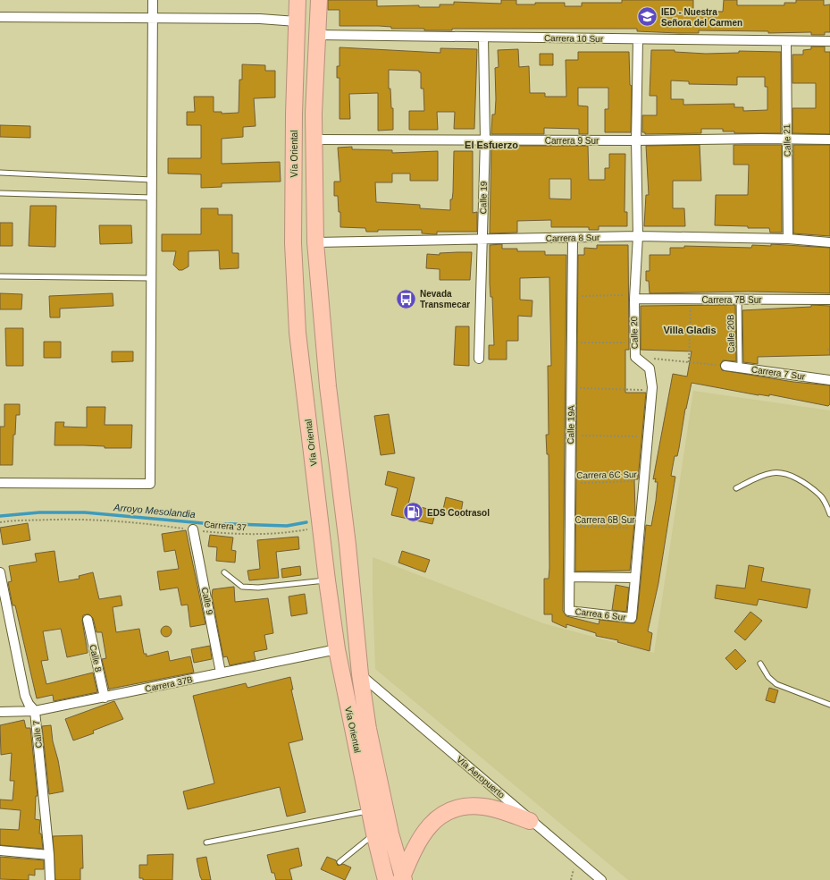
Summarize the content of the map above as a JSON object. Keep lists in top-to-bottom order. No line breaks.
{"streets":{"highway":["Vía Oriental"],"street":["Carrera 10 Sur","Carrera 9 Sur","Calle 21","Calle 19","Carrera 8 Sur","Carrera 7B Sur","Calle 20","Carrera 7 Sur","Calle 19A","Calle 9","Carrea 6 Sur","Calle 8","Carrera 37B","Calle 7","Vía Aeropuerto"],"lane":["Calle 20B"],"path":["Carrera 6C Sur","Carrera 6B Sur","Carrera 37"]},"crossings":[["Carrera 10 Sur","Calle 21"],["Carrera 10 Sur","Vía Oriental"],["Carrera 10 Sur","Calle 19"],["Carrera 10 Sur","Calle 20"],["Carrera 9 Sur","Calle 21"],["Carrera 9 Sur","Vía Oriental"],["Carrera 9 Sur","Calle 19"],["Carrera 9 Sur","Calle 20"],["Calle 21","Carrera 8 Sur"],["Vía Oriental","Carrera 8 Sur"],["Vía Oriental","Carrera 37"],["Vía Oriental","Carrera 37B"],["Vía Oriental","Vía Aeropuerto"],["Calle 19","Carrera 8 Sur"],["Carrera 8 Sur","Calle 20"],["Carrera 8 Sur","Calle 19A"],["Carrera 7B Sur","Calle 20"],["Carrera 7B Sur","Calle 20B"],["Calle 20","Carrera 6C Sur"],["Calle 20","Carrera 6B Sur"],["Calle 20","Carrea 6 Sur"],["Calle 20B","Carrera 7 Sur"],["Calle 19A","Carrera 6C Sur"],["Calle 19A","Carrera 6B Sur"],["Calle 19A","Carrea 6 Sur"],["Carrera 37","Calle 9"],["Calle 9","Carrera 37B"],["Calle 8","Carrera 37B"],["Carrera 37B","Calle 7"]],"districts":["El Esfuerzo","Villa Gladis"],"water":["Arroyo Mesolandia"],"places":{"school or university":["IED - Nuestra Señora del Carmen"],"bus stop":["Nevada Transmecar"],"fuel station":["EDS Cootrasol"]}}
